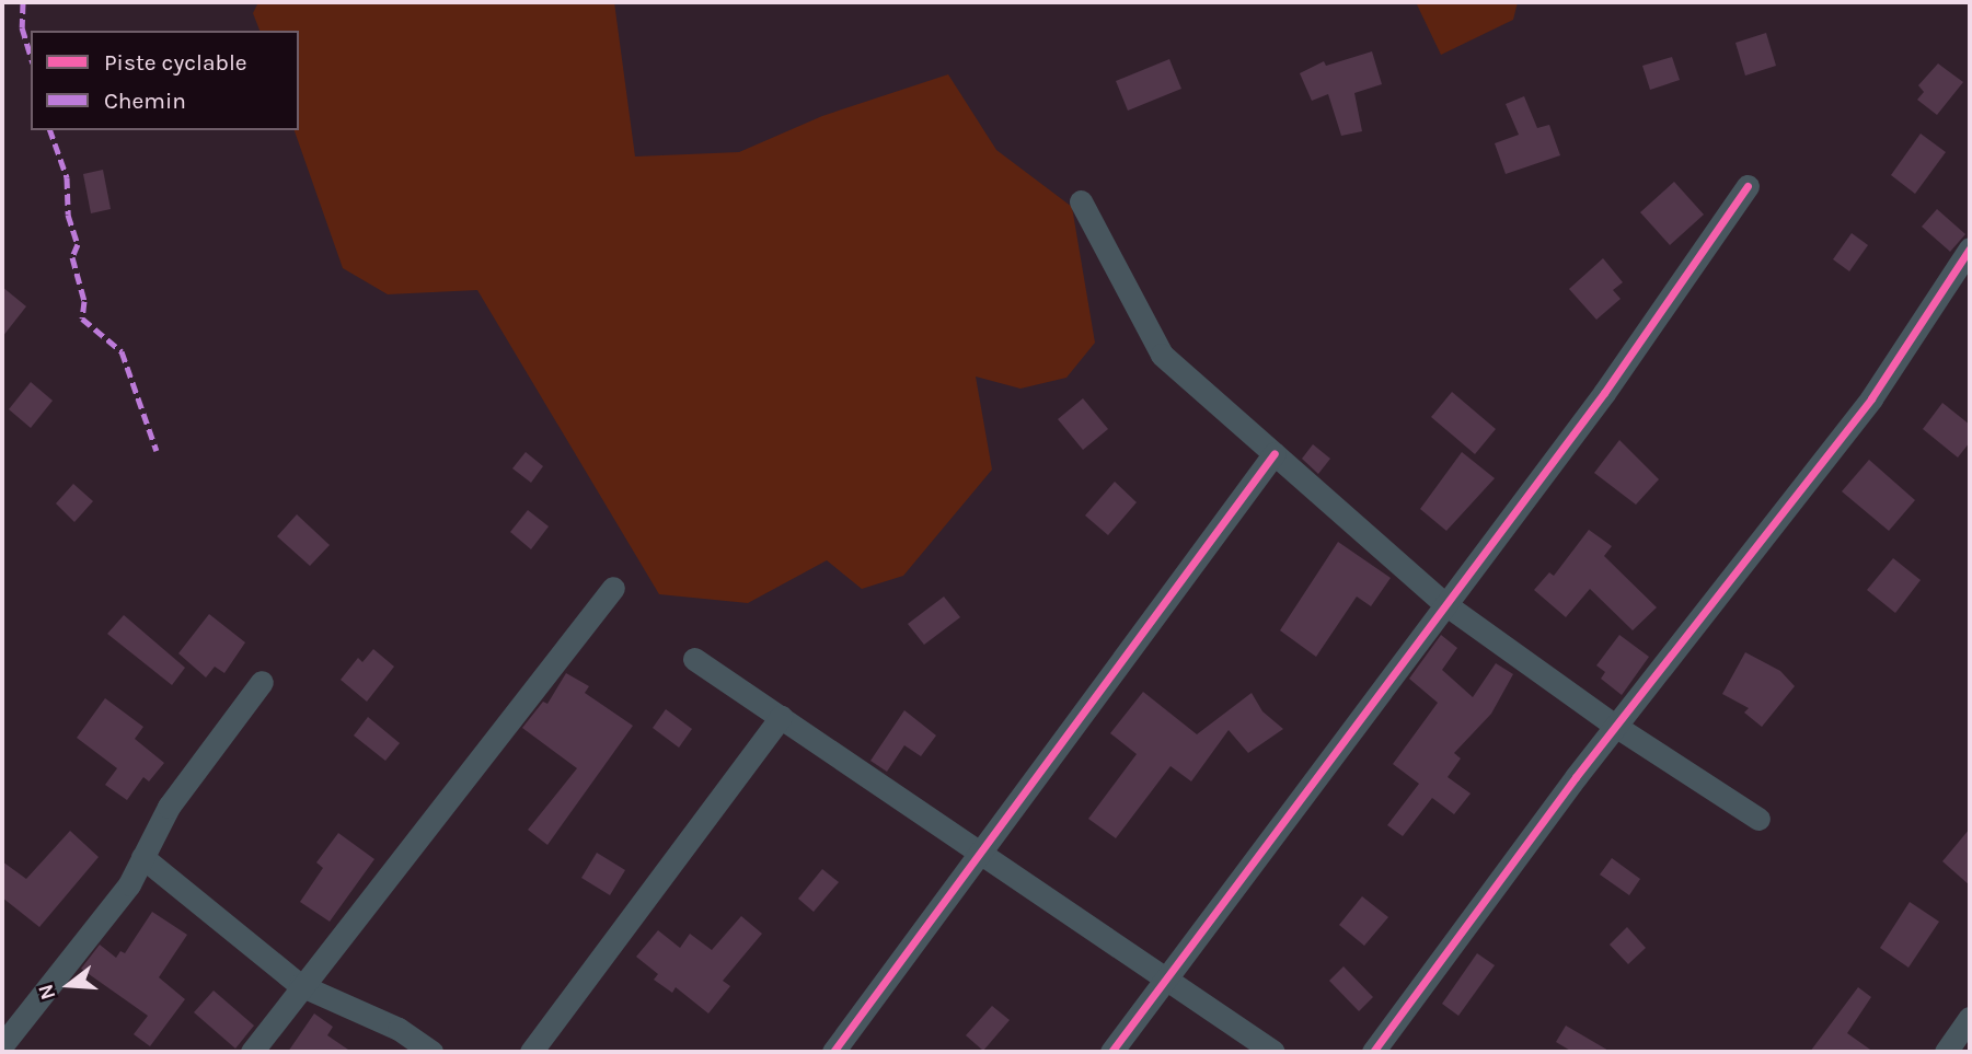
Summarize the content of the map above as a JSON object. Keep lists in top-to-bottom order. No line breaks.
{"legend":["Piste cyclable","Chemin"],"north":"left"}
